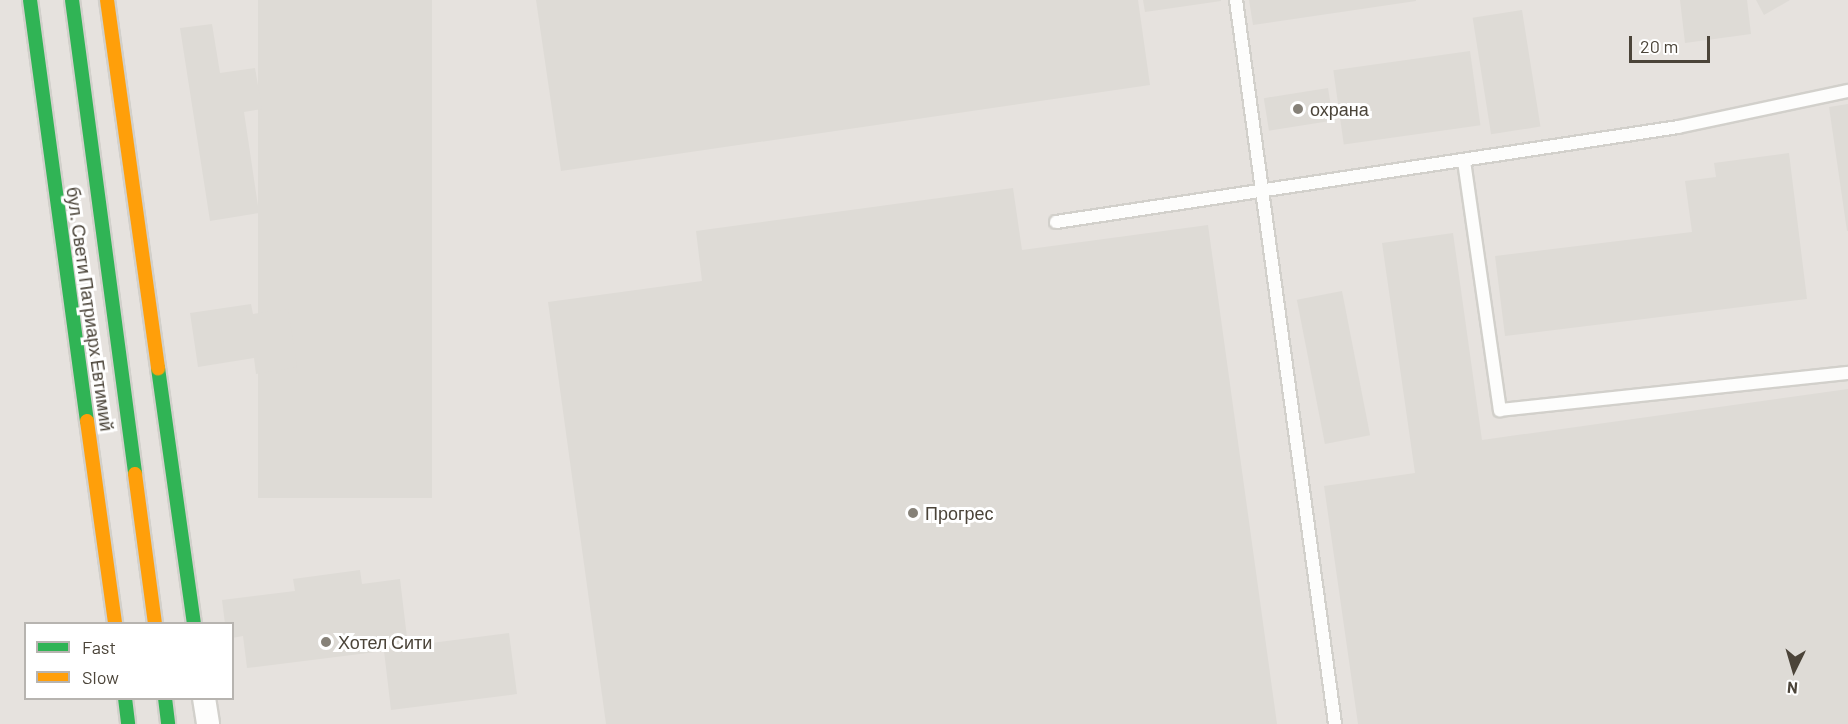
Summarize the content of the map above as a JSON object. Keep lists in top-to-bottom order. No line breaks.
{"streets":{"main road":["бул. Свети Патриарх Евтимий"]},"places":["охрана","Прогрес","Хотел Сити"],"legend":["Fast","Slow"],"scale_bar":"20 m","north":"bottom"}
